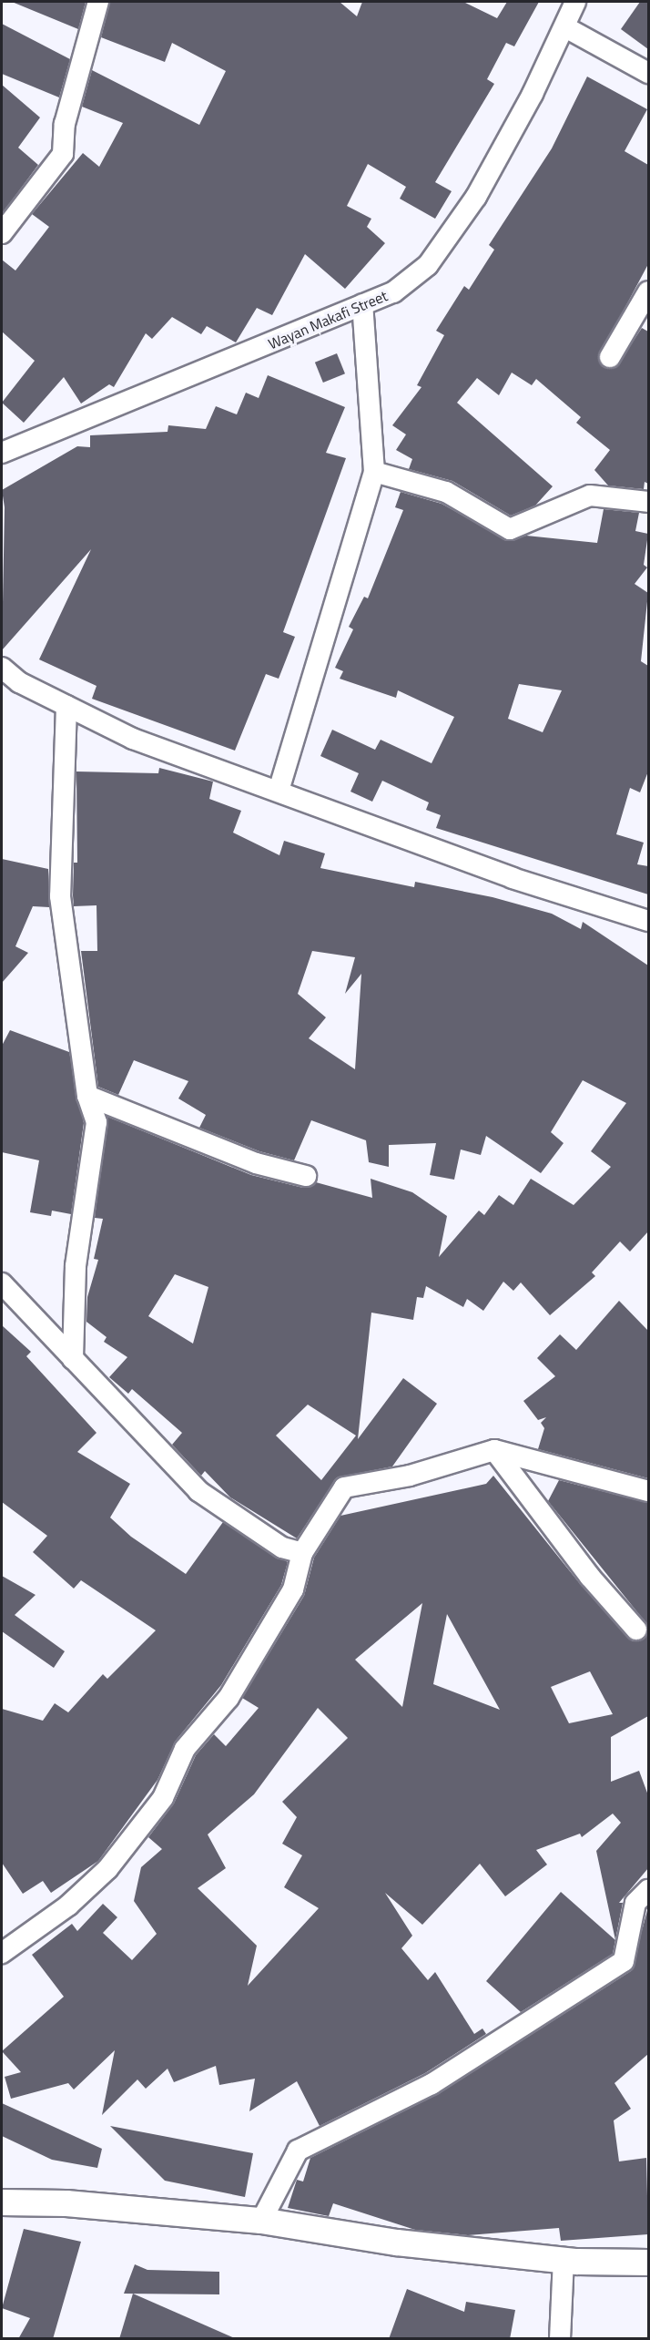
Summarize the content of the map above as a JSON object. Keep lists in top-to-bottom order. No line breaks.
{"streets":{"street":["Wayan Makafi Street"]}}
